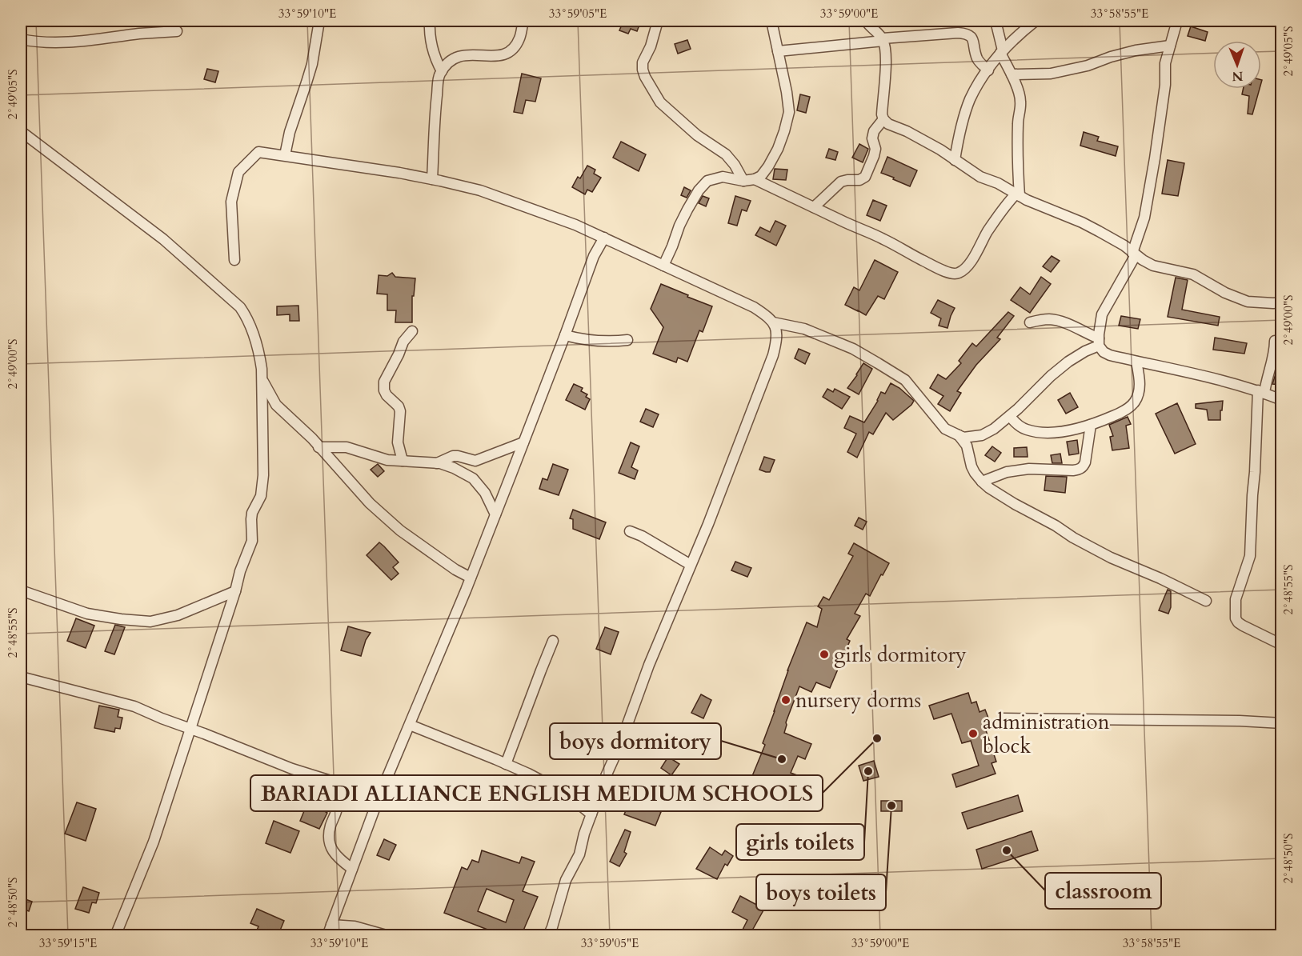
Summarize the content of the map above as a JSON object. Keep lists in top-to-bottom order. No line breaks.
{"places":["girls dormitory","nursery dorms","administration block","BARIADI ALLIANCE ENGLISH MEDIUM SCHOOLS","boys dormitory","girls toilets","boys toilets","classroom"],"north":"bottom","coordinates":["33°59'10\"E","33°59'05\"E","33°59'00\"E","33°58'55\"E","2°49'05\"S","2°49'00\"S","2°48'55\"S","2°48'50\"S","33°59'15\"E"]}
